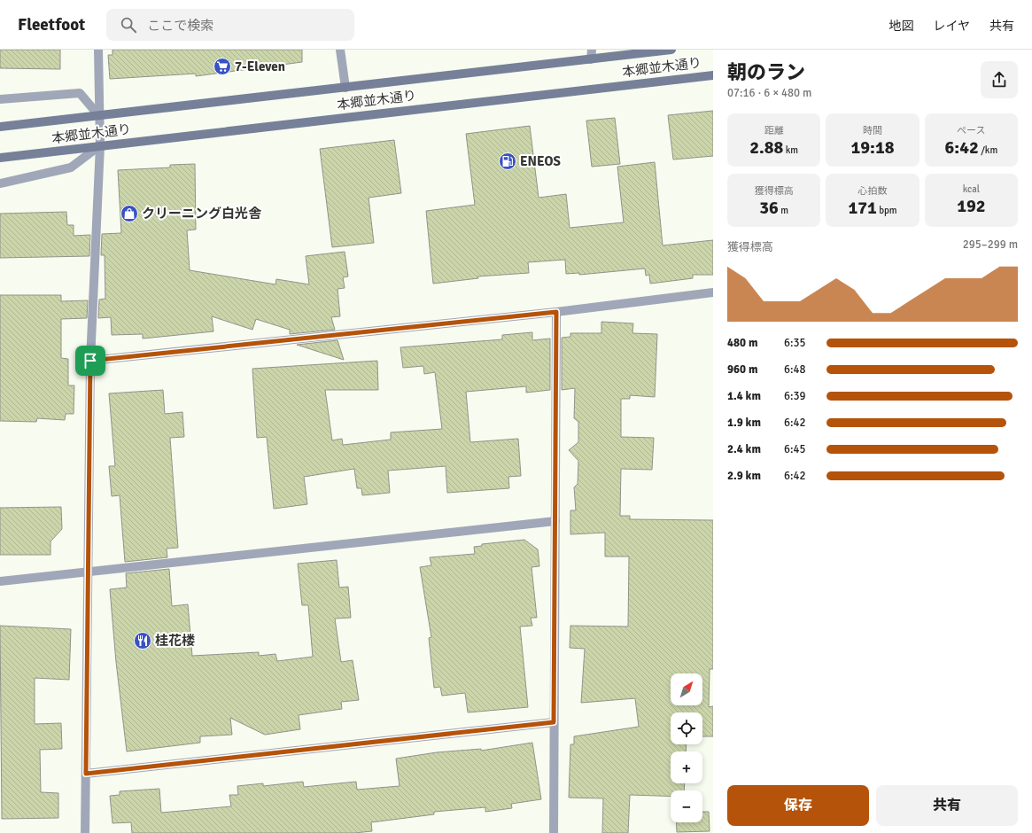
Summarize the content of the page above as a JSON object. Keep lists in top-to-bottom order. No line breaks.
{"streets":{"street":["本郷並木通り"]},"places":{"supermarket":["7-Eleven"],"fuel station":["ENEOS"],"shop":["クリーニング白光舎"],"restaurant":["桂花楼"]},"north":"top right","page":{"header":"Fleetfoot","search":"ここで検索","nav":["地図","レイヤ","共有"],"heading":["朝のラン","07:16 · 6 × 480 m"],"stats":[["距離","2.88 km"],["時間","19:18"],["ペース","6:42 /km"],["獲得標高","36 m"],["心拍数","171 bpm"],["kcal","192"]],"chart":["獲得標高","295–299 m"],"list":[{"name":"480 m","note":"6:35"},{"name":"960 m","note":"6:48"},{"name":"1.4 km","note":"6:39"},{"name":"1.9 km","note":"6:42"},{"name":"2.4 km","note":"6:45"},{"name":"2.9 km","note":"6:42"}],"map_buttons":["+","−"],"buttons":["保存","共有"]}}
